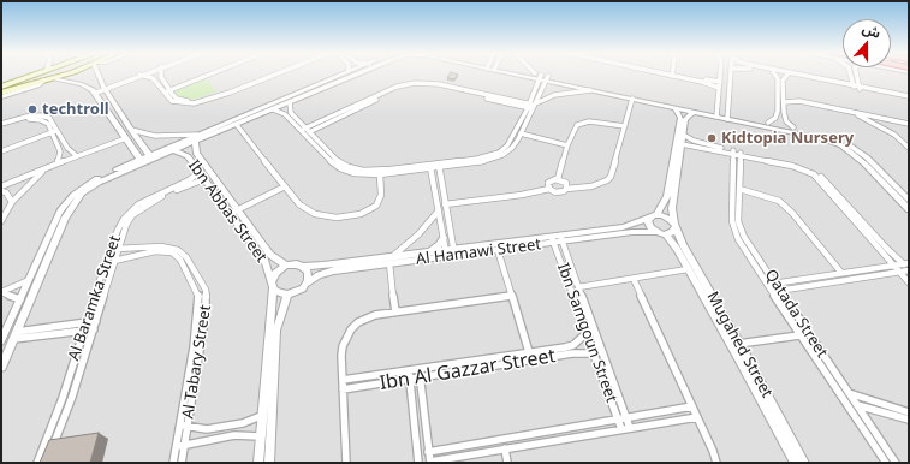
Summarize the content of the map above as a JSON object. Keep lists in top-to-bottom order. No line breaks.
{"streets":{"street":["Ibn Abbas Street","Al Hamawi Street","Al Baramka Street","Qatada Street","Ibn Samgoun Street","Mugahed Street","Al Tabary Street","Ibn Al Gazzar Street"]},"crossings":[["Ibn Abbas Street","Al Hamawi Street"],["Ibn Abbas Street","Al Baramka Street"],["Al Hamawi Street","Ibn Samgoun Street"],["Al Hamawi Street","Mugahed Street"],["Al Baramka Street","Al Tabary Street"],["Ibn Samgoun Street","Ibn Al Gazzar Street"]],"places":["techtroll","Kidtopia Nursery"],"north":"top"}
